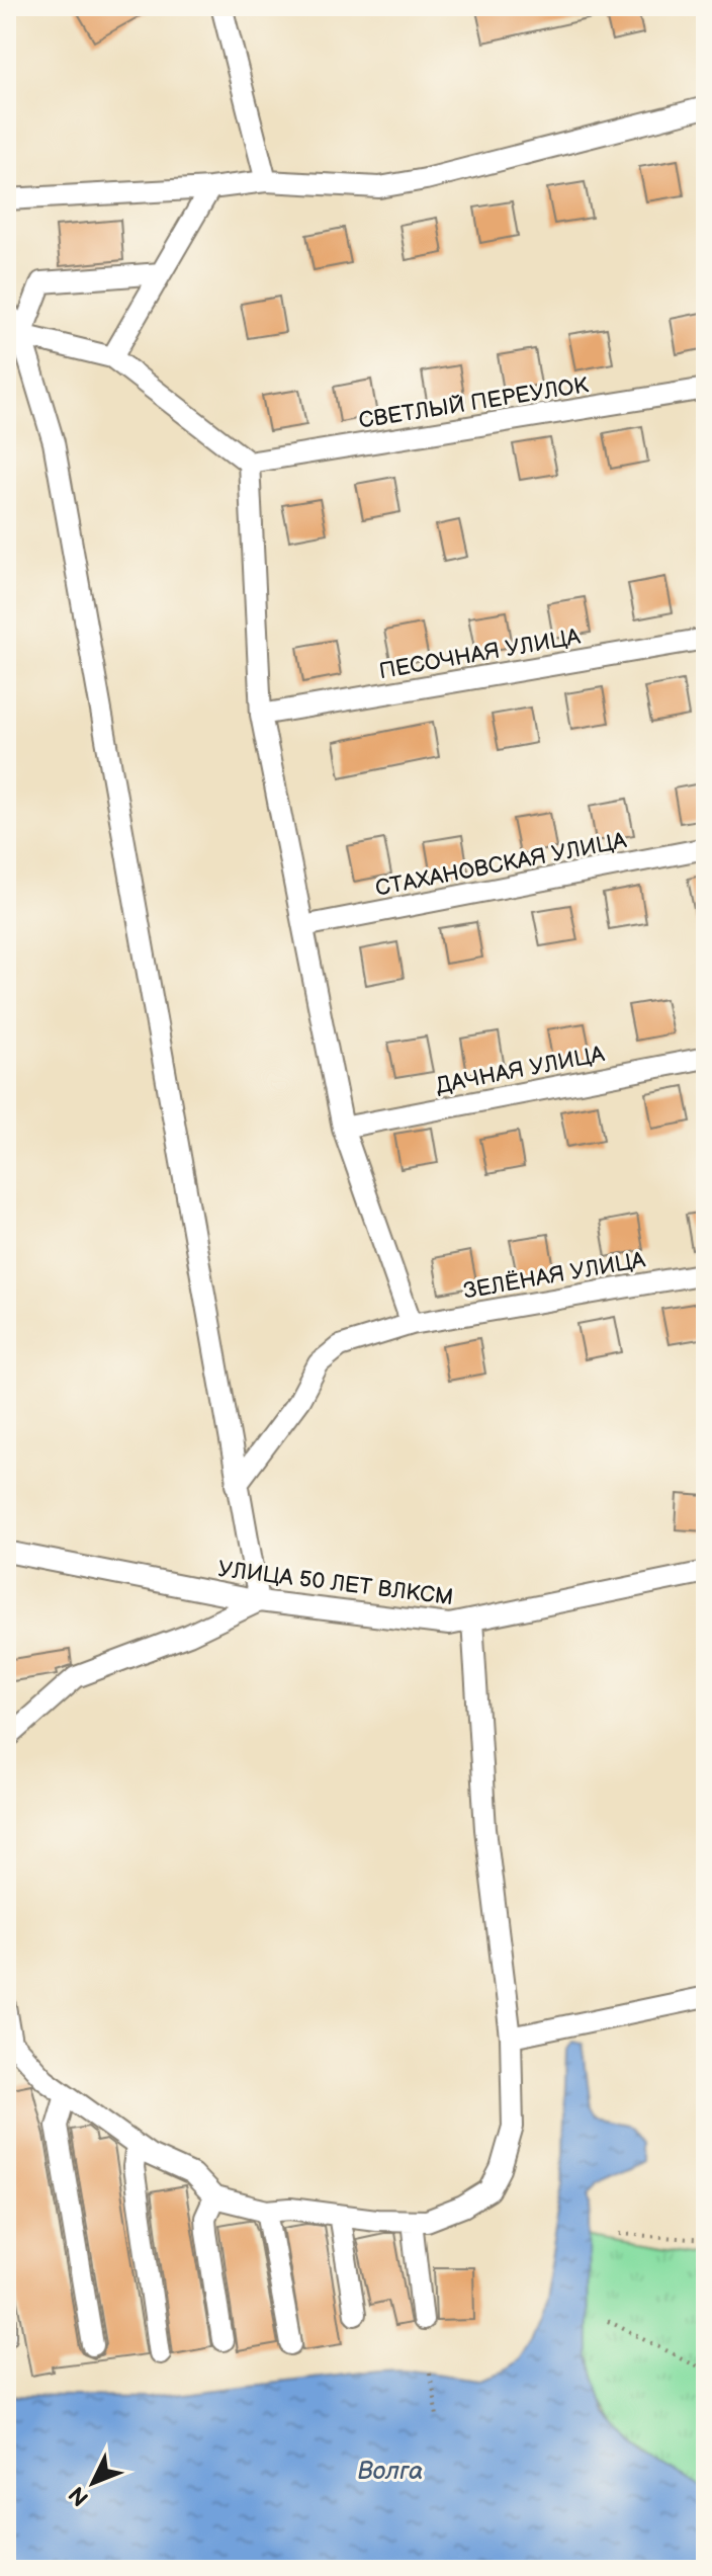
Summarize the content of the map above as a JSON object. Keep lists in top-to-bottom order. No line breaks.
{"streets":{"street":["СВЕТЛЫЙ ПЕРЕУЛОК","ПЕСОЧНАЯ УЛИЦА","СТАХАНОВСКАЯ УЛИЦА","ДАЧНАЯ УЛИЦА","ЗЕЛЁНАЯ УЛИЦА","УЛИЦА 50 ЛЕТ ВЛКСМ"]},"water":["Волга"],"north":"bottom left"}
